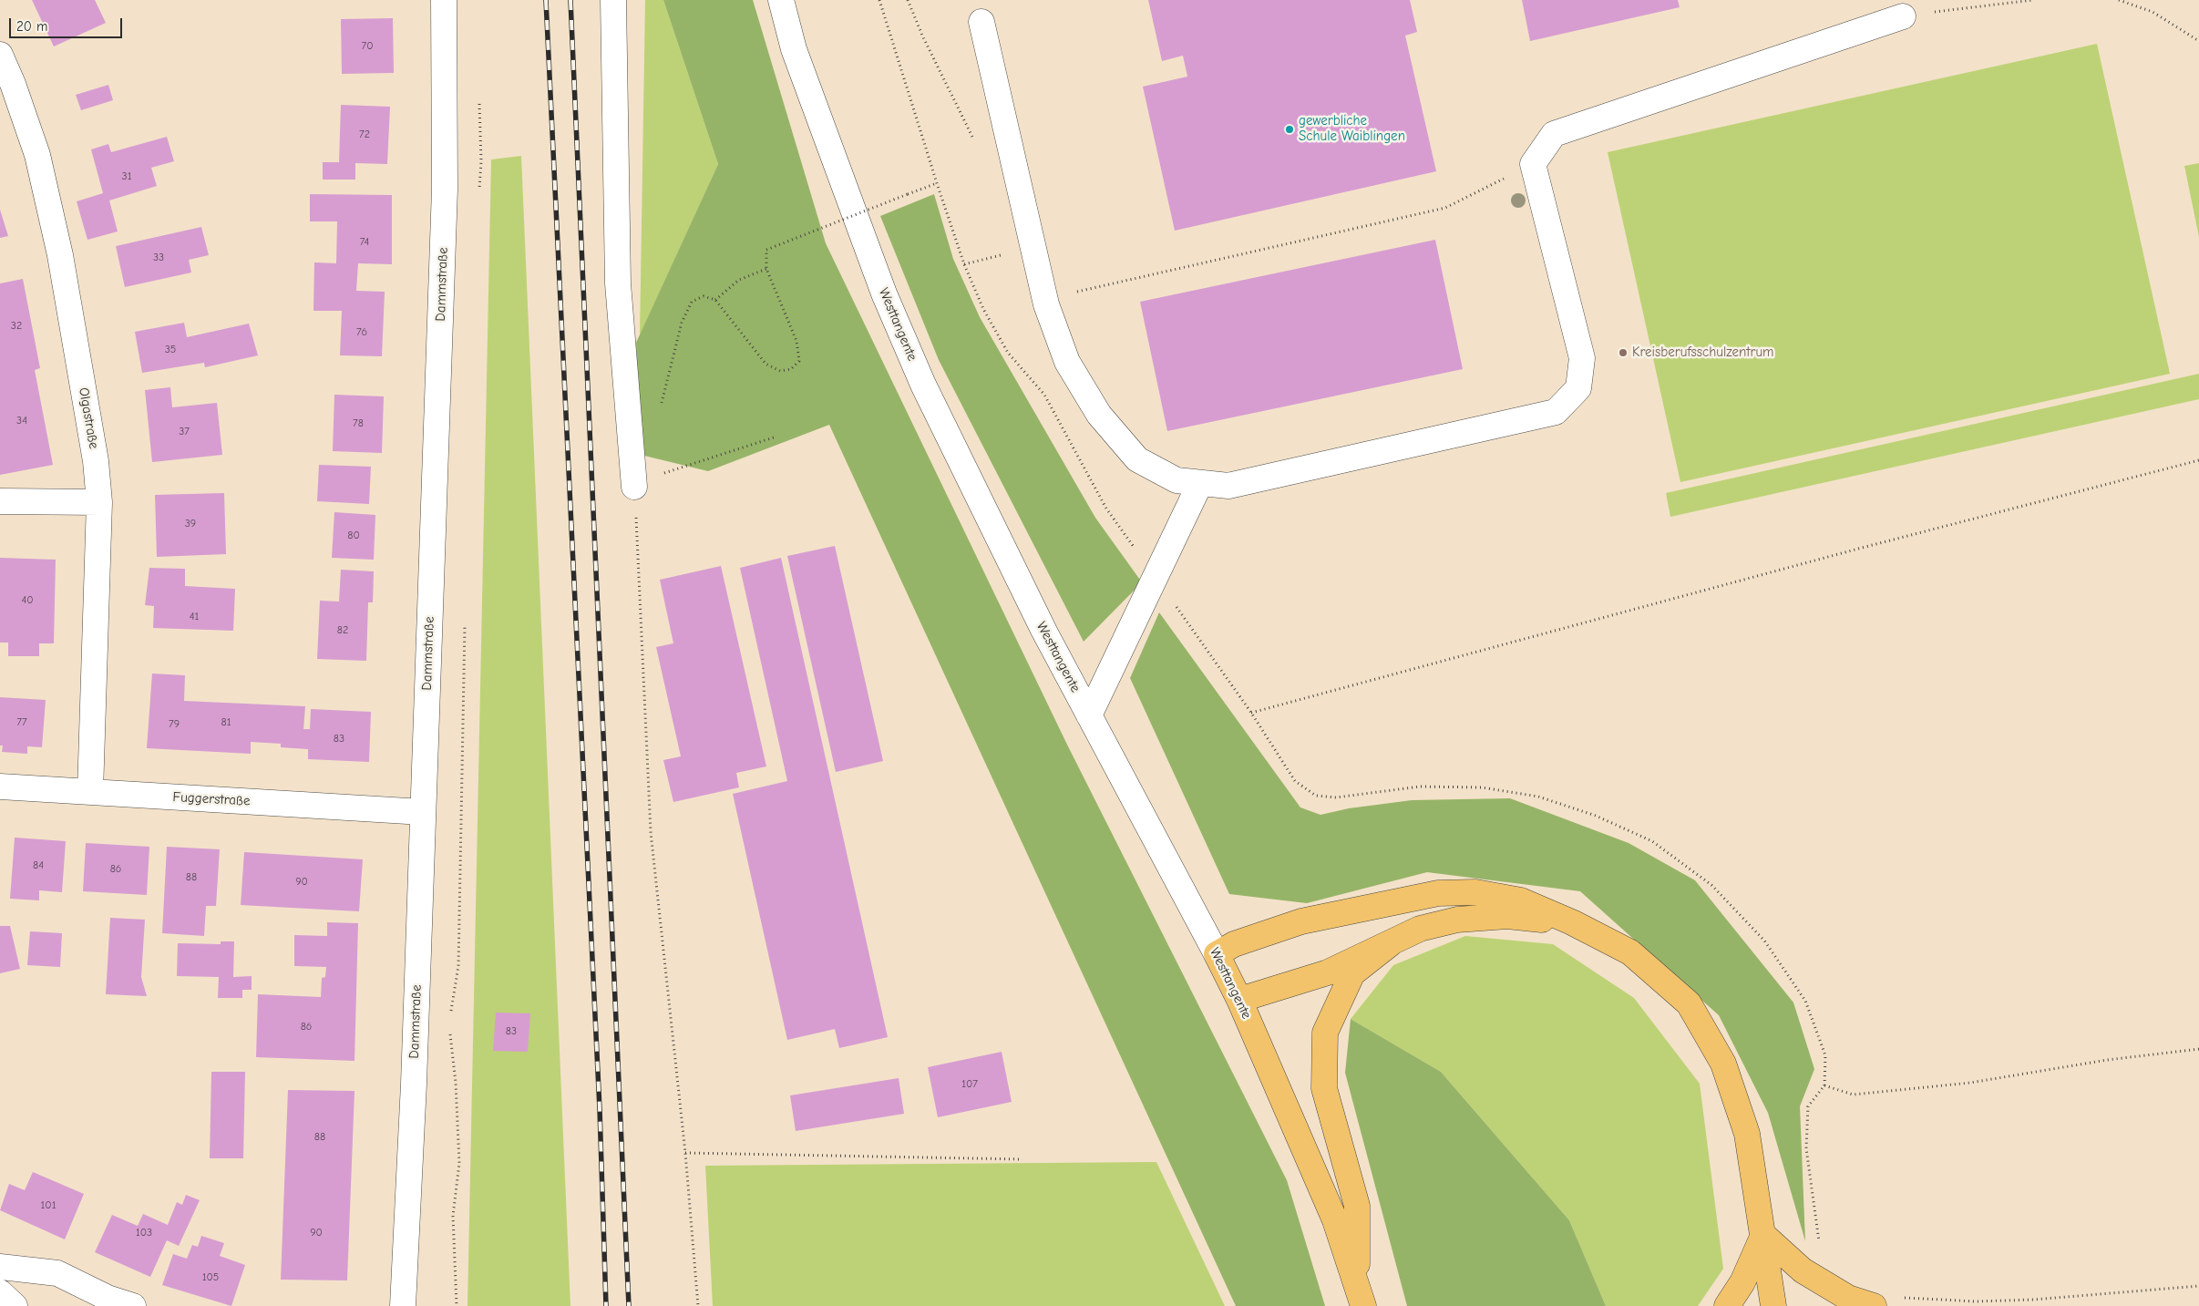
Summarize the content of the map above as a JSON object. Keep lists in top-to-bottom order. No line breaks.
{"streets":{"main road":["Westtangente"],"street":["Dammstraße","Olgastraße","Fuggerstraße"]},"crossings":[["Dammstraße","Fuggerstraße"],["Olgastraße","Fuggerstraße"]],"places":["gewerbliche Schule Waiblingen","Kreisberufsschulzentrum"],"house_numbers":["70","72","31","74","33","32","76","35","34","78","37","39","80","40","41","82","77","81","79","83","84","86","88","90","86","83","107","88","101","103","90","105"],"scale_bar":"20 m"}
